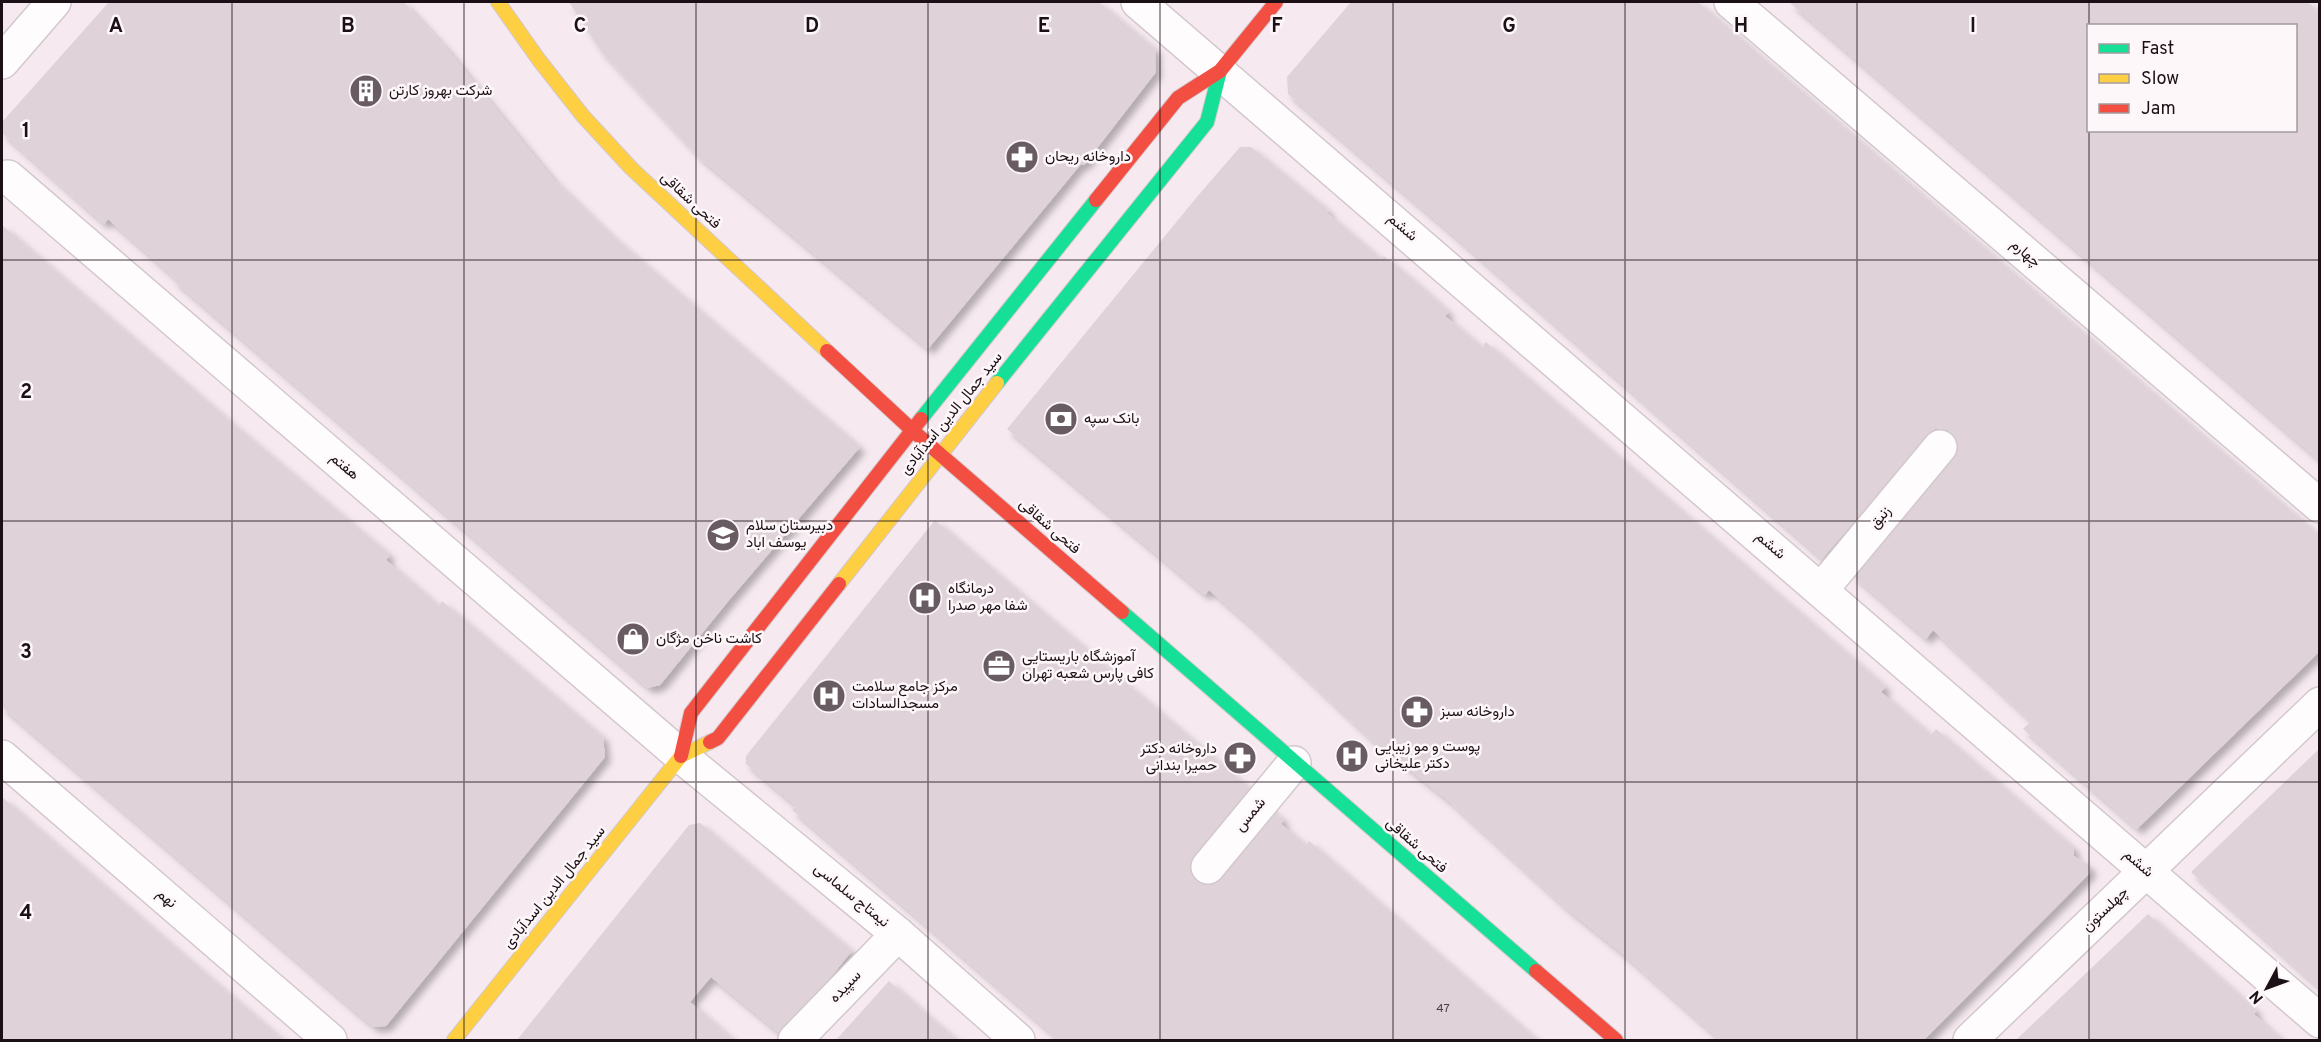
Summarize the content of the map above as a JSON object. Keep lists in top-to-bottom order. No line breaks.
{"streets":{"main road":["فتحی شقاقی","سید جمال الدین اسدآبادی"],"street":["ششم","چهارم","هفتم","زنبق","شمس","نیمتاج سلماسی","نهم","چهلستون","سپیده"]},"crossings":[["فتحی شقاقی","سید جمال الدین اسدآبادی"],["فتحی شقاقی","شمس"],["ششم","سید جمال الدین اسدآبادی"],["ششم","زنبق"],["ششم","چهلستون"],["سید جمال الدین اسدآبادی","هفتم"],["سید جمال الدین اسدآبادی","نیمتاج سلماسی"],["هفتم","نیمتاج سلماسی"],["نیمتاج سلماسی","سپیده"]],"places":{"building":["شرکت بهروز کارتن"],"pharmacy":["داروخانه ریحان","داروخانه سبز","داروخانه دکتر حمیرا بندانی"],"bank":["بانک سپه"],"school or university":["دبیرستان سلام یوسف اباد"],"hospital":["درمانگاه شفا مهر صدرا","مرکز جامع سلامت مسجدالسادات","پوست و مو زیبایی دکتر علیخانی"],"shop":["کاشت ناخن مژگان"],"office":["آموزشگاه باریستایی کافی پارس شعبه تهران"]},"house_numbers":["47"],"legend":["Fast","Slow","Jam"],"north":"bottom left","grid":{"columns":["A","B","C","D","E","F","G","H","I"],"rows":["1","2","3","4"]}}
